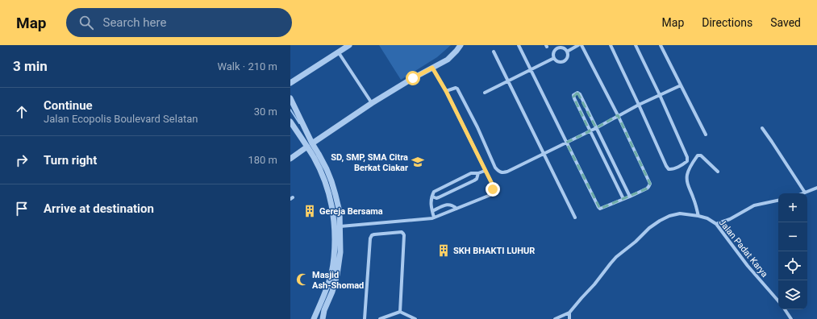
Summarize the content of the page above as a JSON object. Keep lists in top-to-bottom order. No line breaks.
{"streets":{"street":["Jalan Padat Karya"]},"places":{"school or university":["SD, SMP, SMA Citra Berkat Ciakar"],"building":["Gereja Bersama","SKH BHAKTI LUHUR"],"mosque":["Masjid Ash-Shomad"]},"page":{"header":"Map","search":"Search here","nav":["Map","Directions","Saved"],"heading":["3 min","Walk · 210 m"],"list":[["Continue","Jalan Ecopolis Boulevard Selatan","30 m"],["Turn right","180 m"],"Arrive at destination"],"map_buttons":["+","−"]}}
